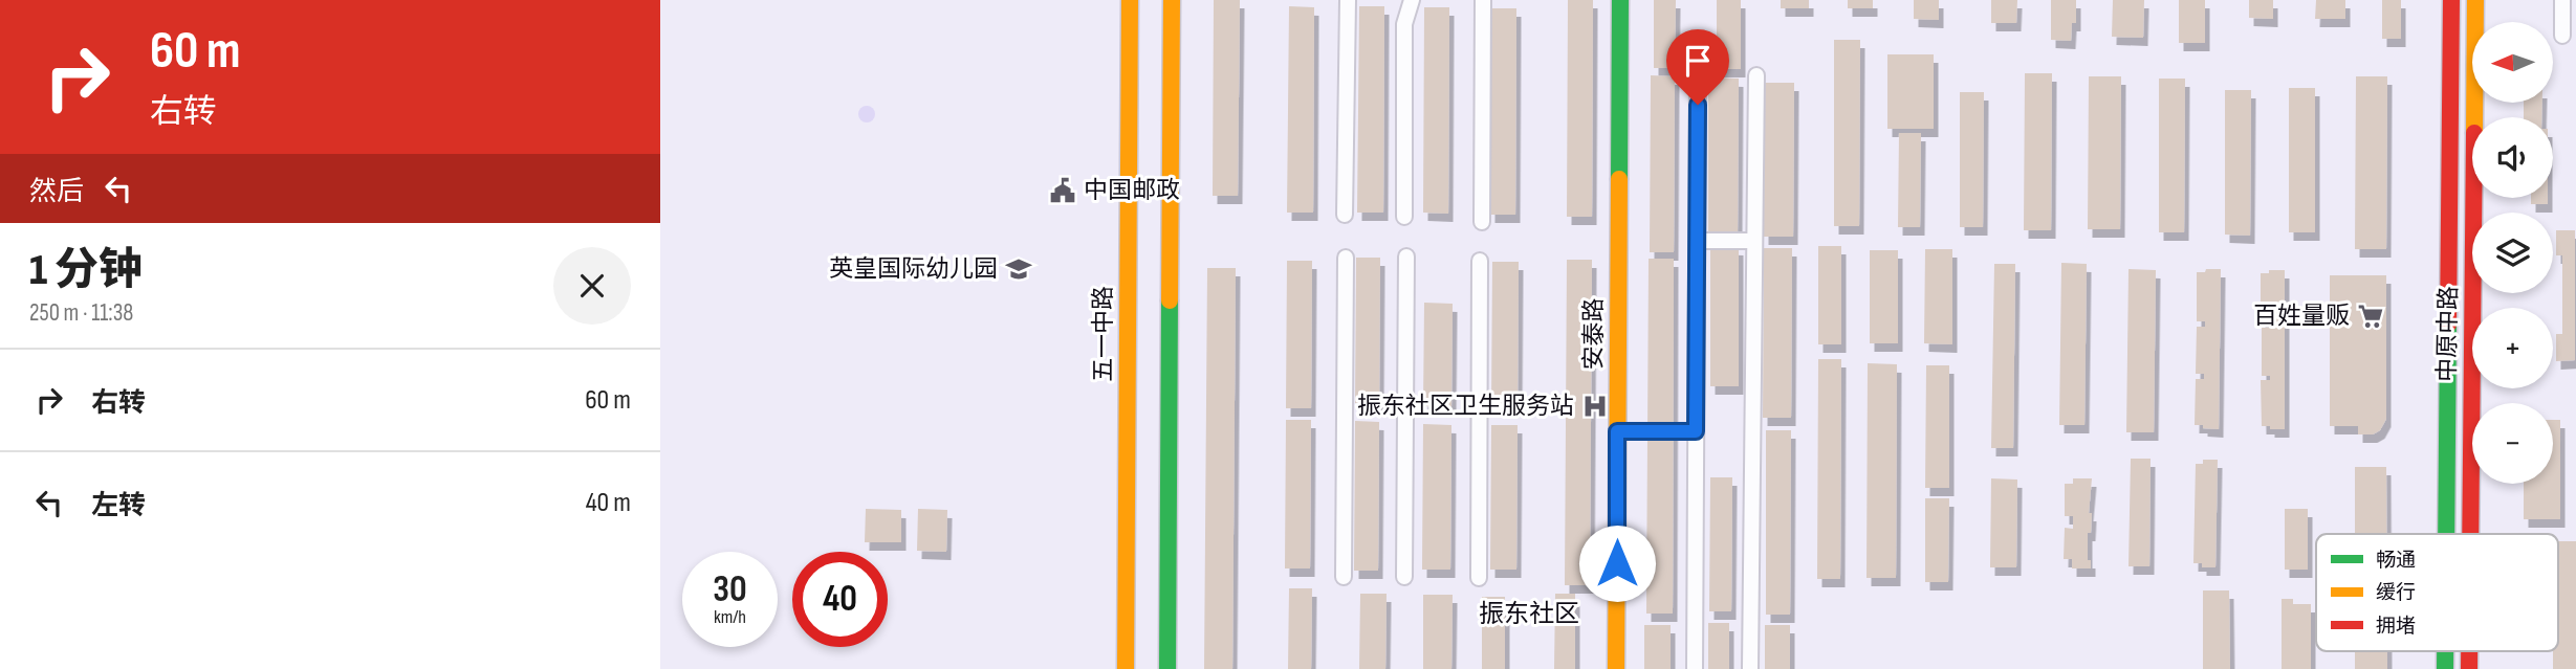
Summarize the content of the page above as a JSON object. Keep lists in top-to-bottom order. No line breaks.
{"streets":{"street":["五一中路","安泰路","中原中路"]},"districts":["振东社区"],"places":{"public building":["中国邮政"],"school or university":["英皇国际幼儿园"],"supermarket":["百姓量贩"],"hospital":["振东社区卫生服务站"]},"legend":["畅通","缓行","拥堵"],"north":"left","page":{"turn":["60 m","右转"],"map_buttons":["+","−"],"then":"然后","heading":["1 分钟","250 m · 11:38"],"list":[{"name":"右转","value":"60 m"},{"name":"左转","value":"40 m"}],"speed":"30 km/h","limit":"40"}}
